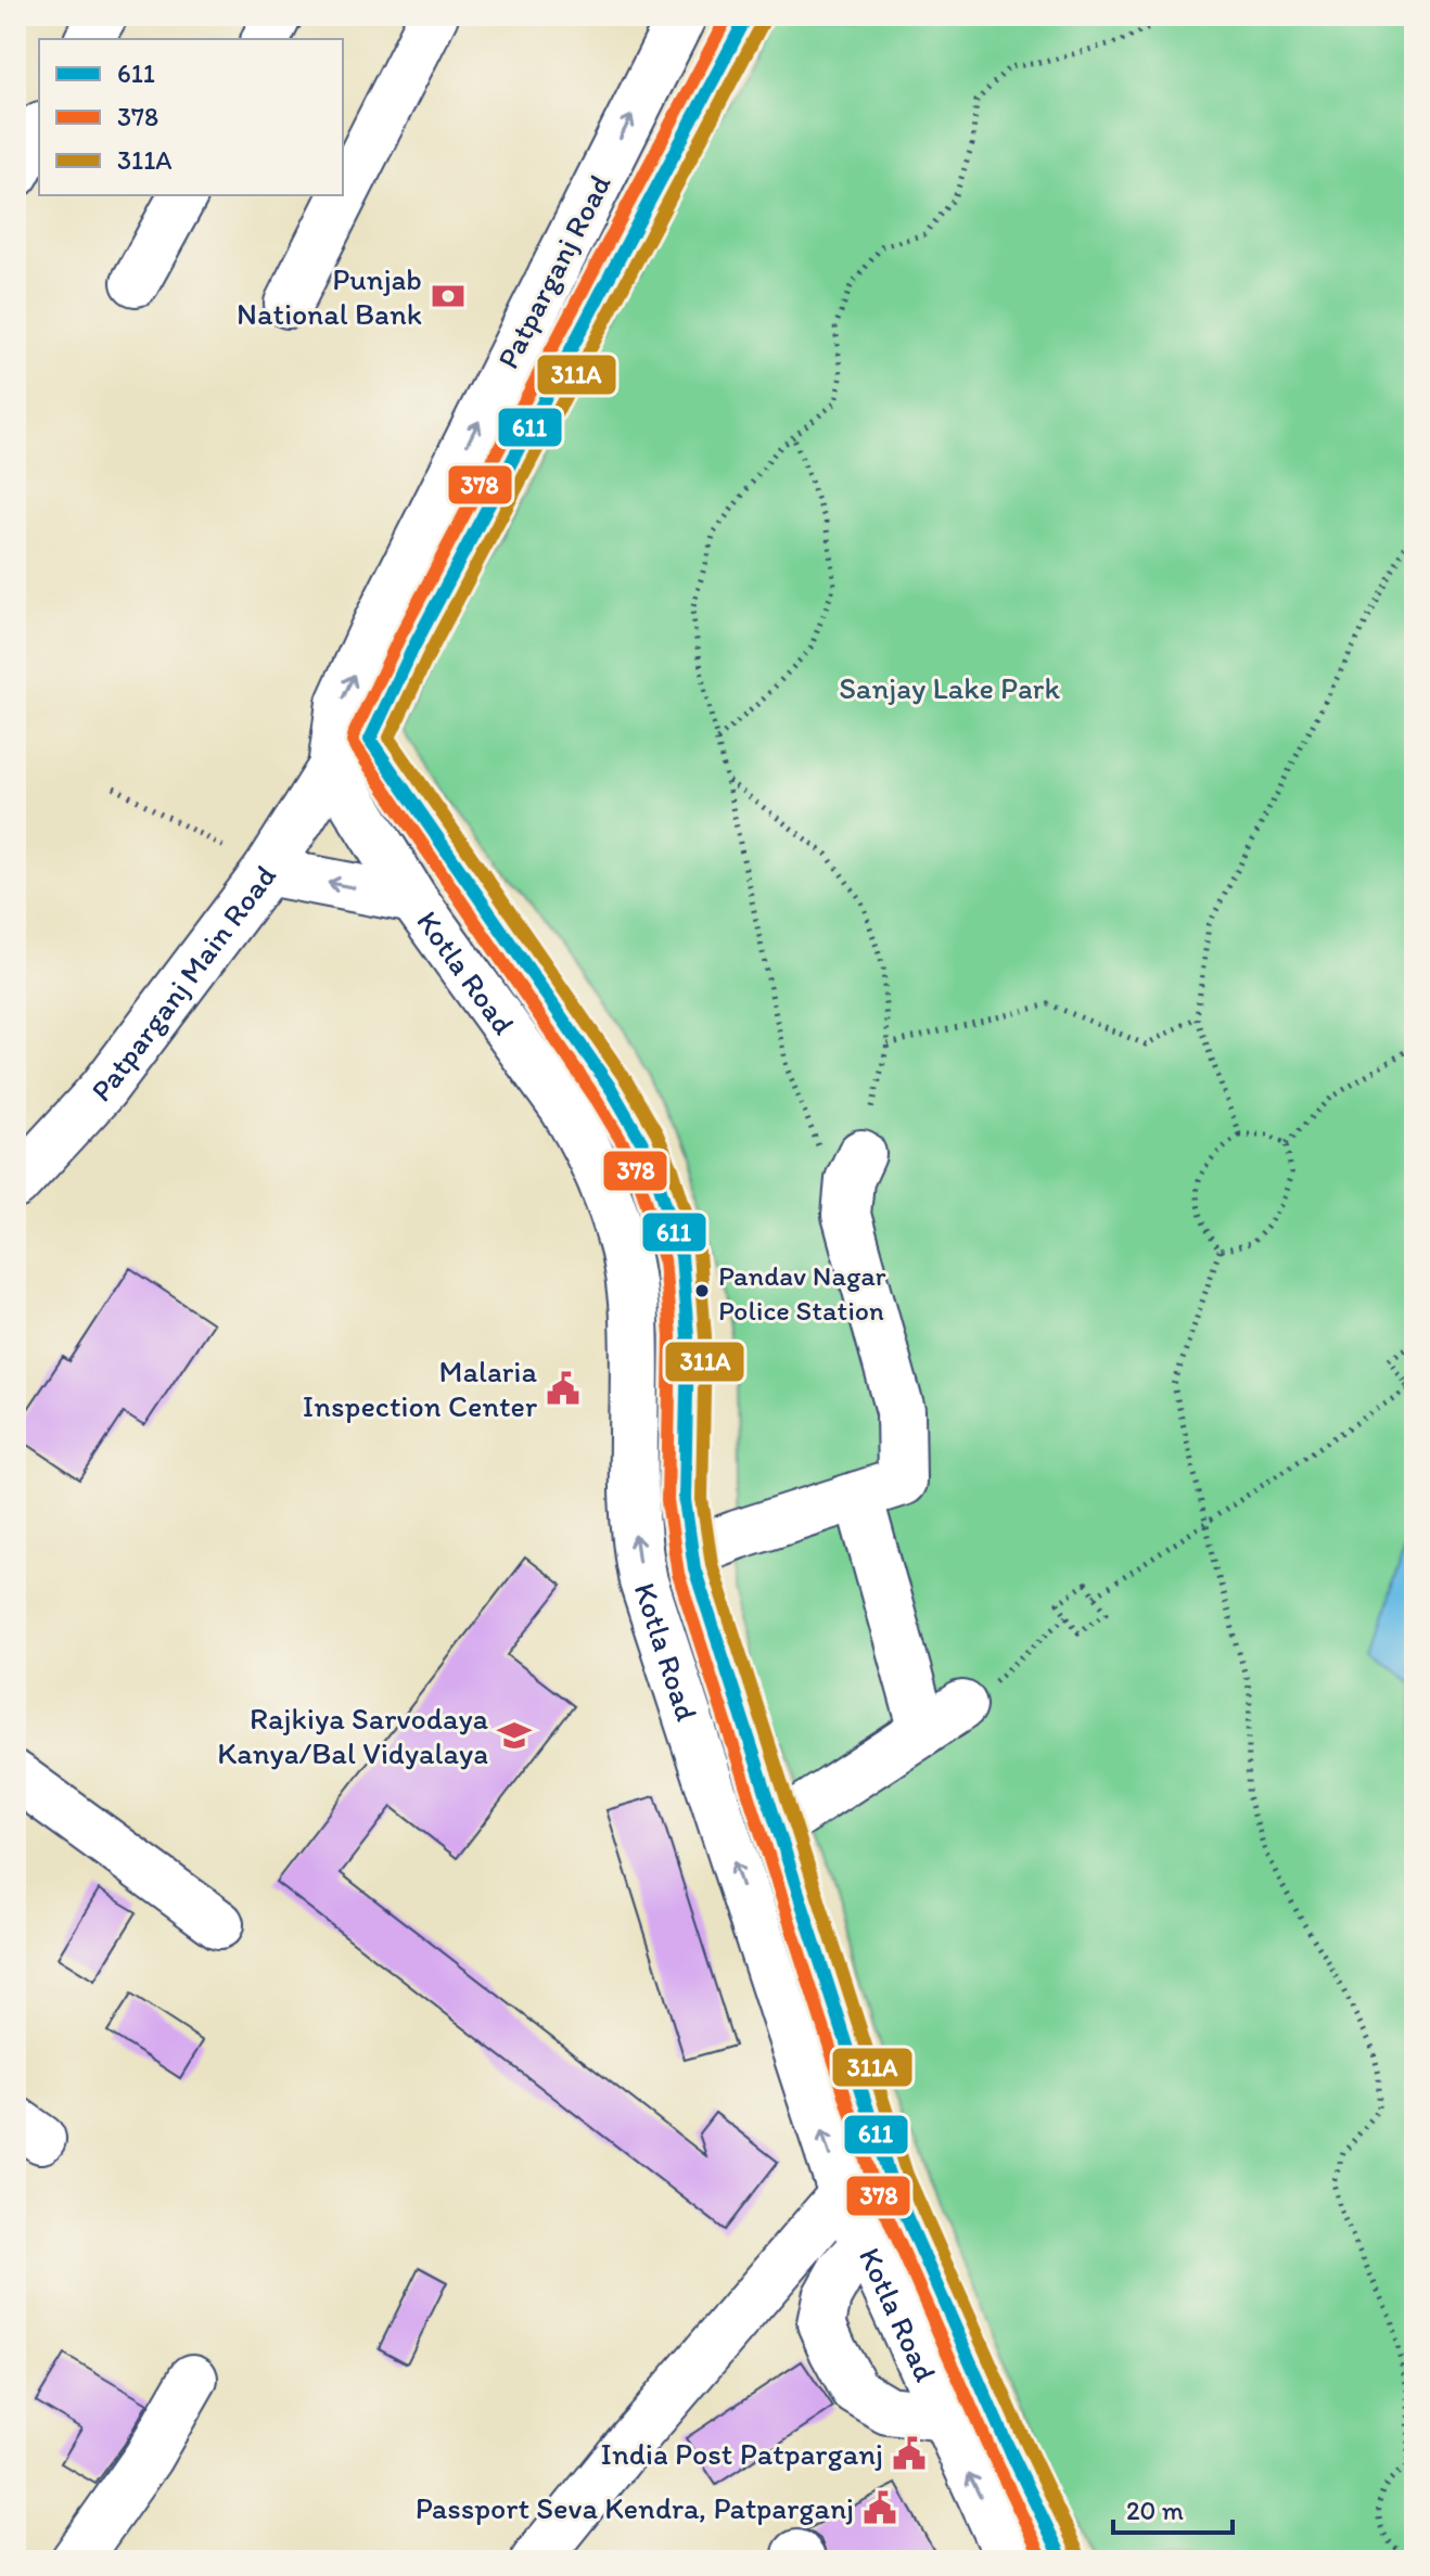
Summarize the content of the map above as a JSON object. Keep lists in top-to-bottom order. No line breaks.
{"streets":{"main road":["Patparganj Road","Kotla Road","Patparganj Main Road"]},"crossings":[["Patparganj Road","Kotla Road"],["Patparganj Road","Patparganj Main Road"],["Kotla Road","Patparganj Main Road"]],"parks":["Sanjay Lake Park"],"places":{"bank":["Punjab National Bank"],"other":["Pandav Nagar Police Station"],"public building":["Malaria Inspection Center","India Post Patparganj","Passport Seva Kendra, Patparganj"],"school or university":["Rajkiya Sarvodaya Kanya/Bal Vidyalaya"]},"lines":["transit line 611","transit line 378","transit line 311A"],"legend":["611","378","311A"],"scale_bar":"20 m"}
